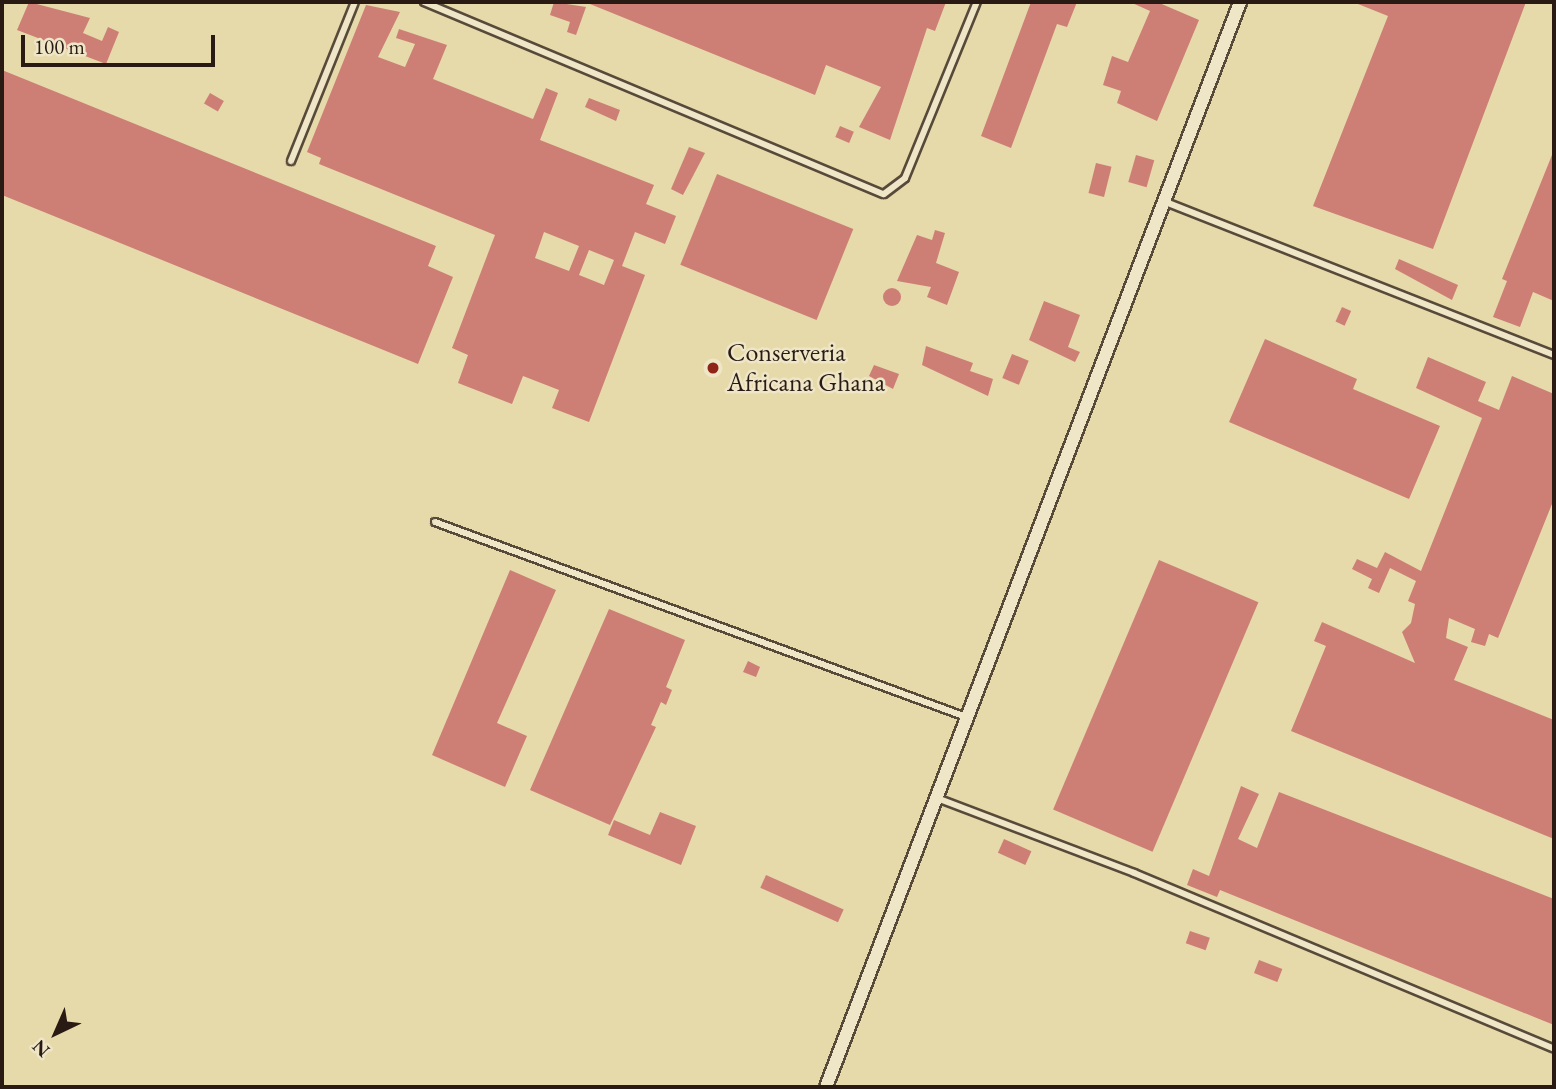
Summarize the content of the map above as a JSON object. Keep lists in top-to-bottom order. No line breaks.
{"places":["Conserveria Africana Ghana"],"scale_bar":"100 m","north":"bottom left"}
